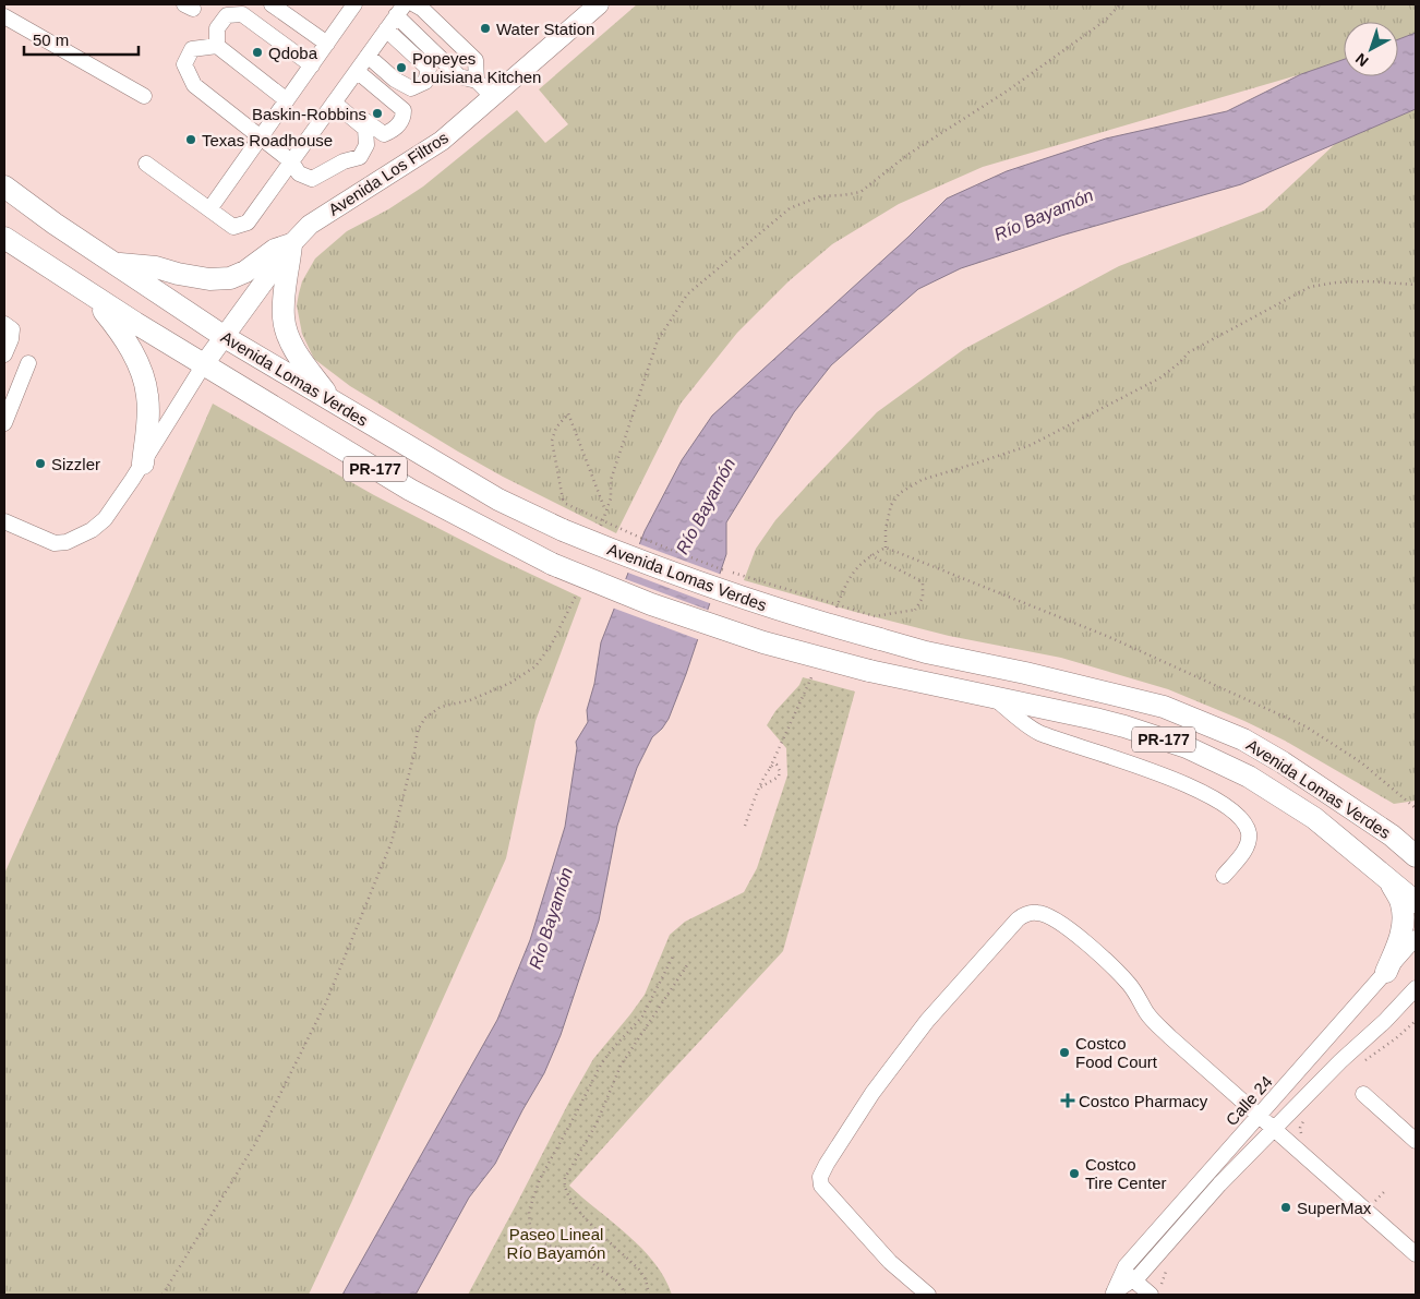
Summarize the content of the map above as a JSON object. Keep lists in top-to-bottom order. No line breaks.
{"streets":{"highway":["Avenida Lomas Verdes","PR-177"],"main road":["Avenida Los Filtros"],"street":["Calle 24"]},"crossings":[["Avenida Los Filtros","Avenida Lomas Verdes"]],"water":["Río Bayamón"],"parks":["Paseo Lineal Río Bayamón"],"places":{"other":["Water Station","Qdoba","Popeyes Louisiana Kitchen","Baskin-Robbins","Texas Roadhouse","Sizzler","Costco Food Court","Costco Tire Center","SuperMax"],"health":["Costco Pharmacy"]},"scale_bar":"50 m","north":"bottom left"}
